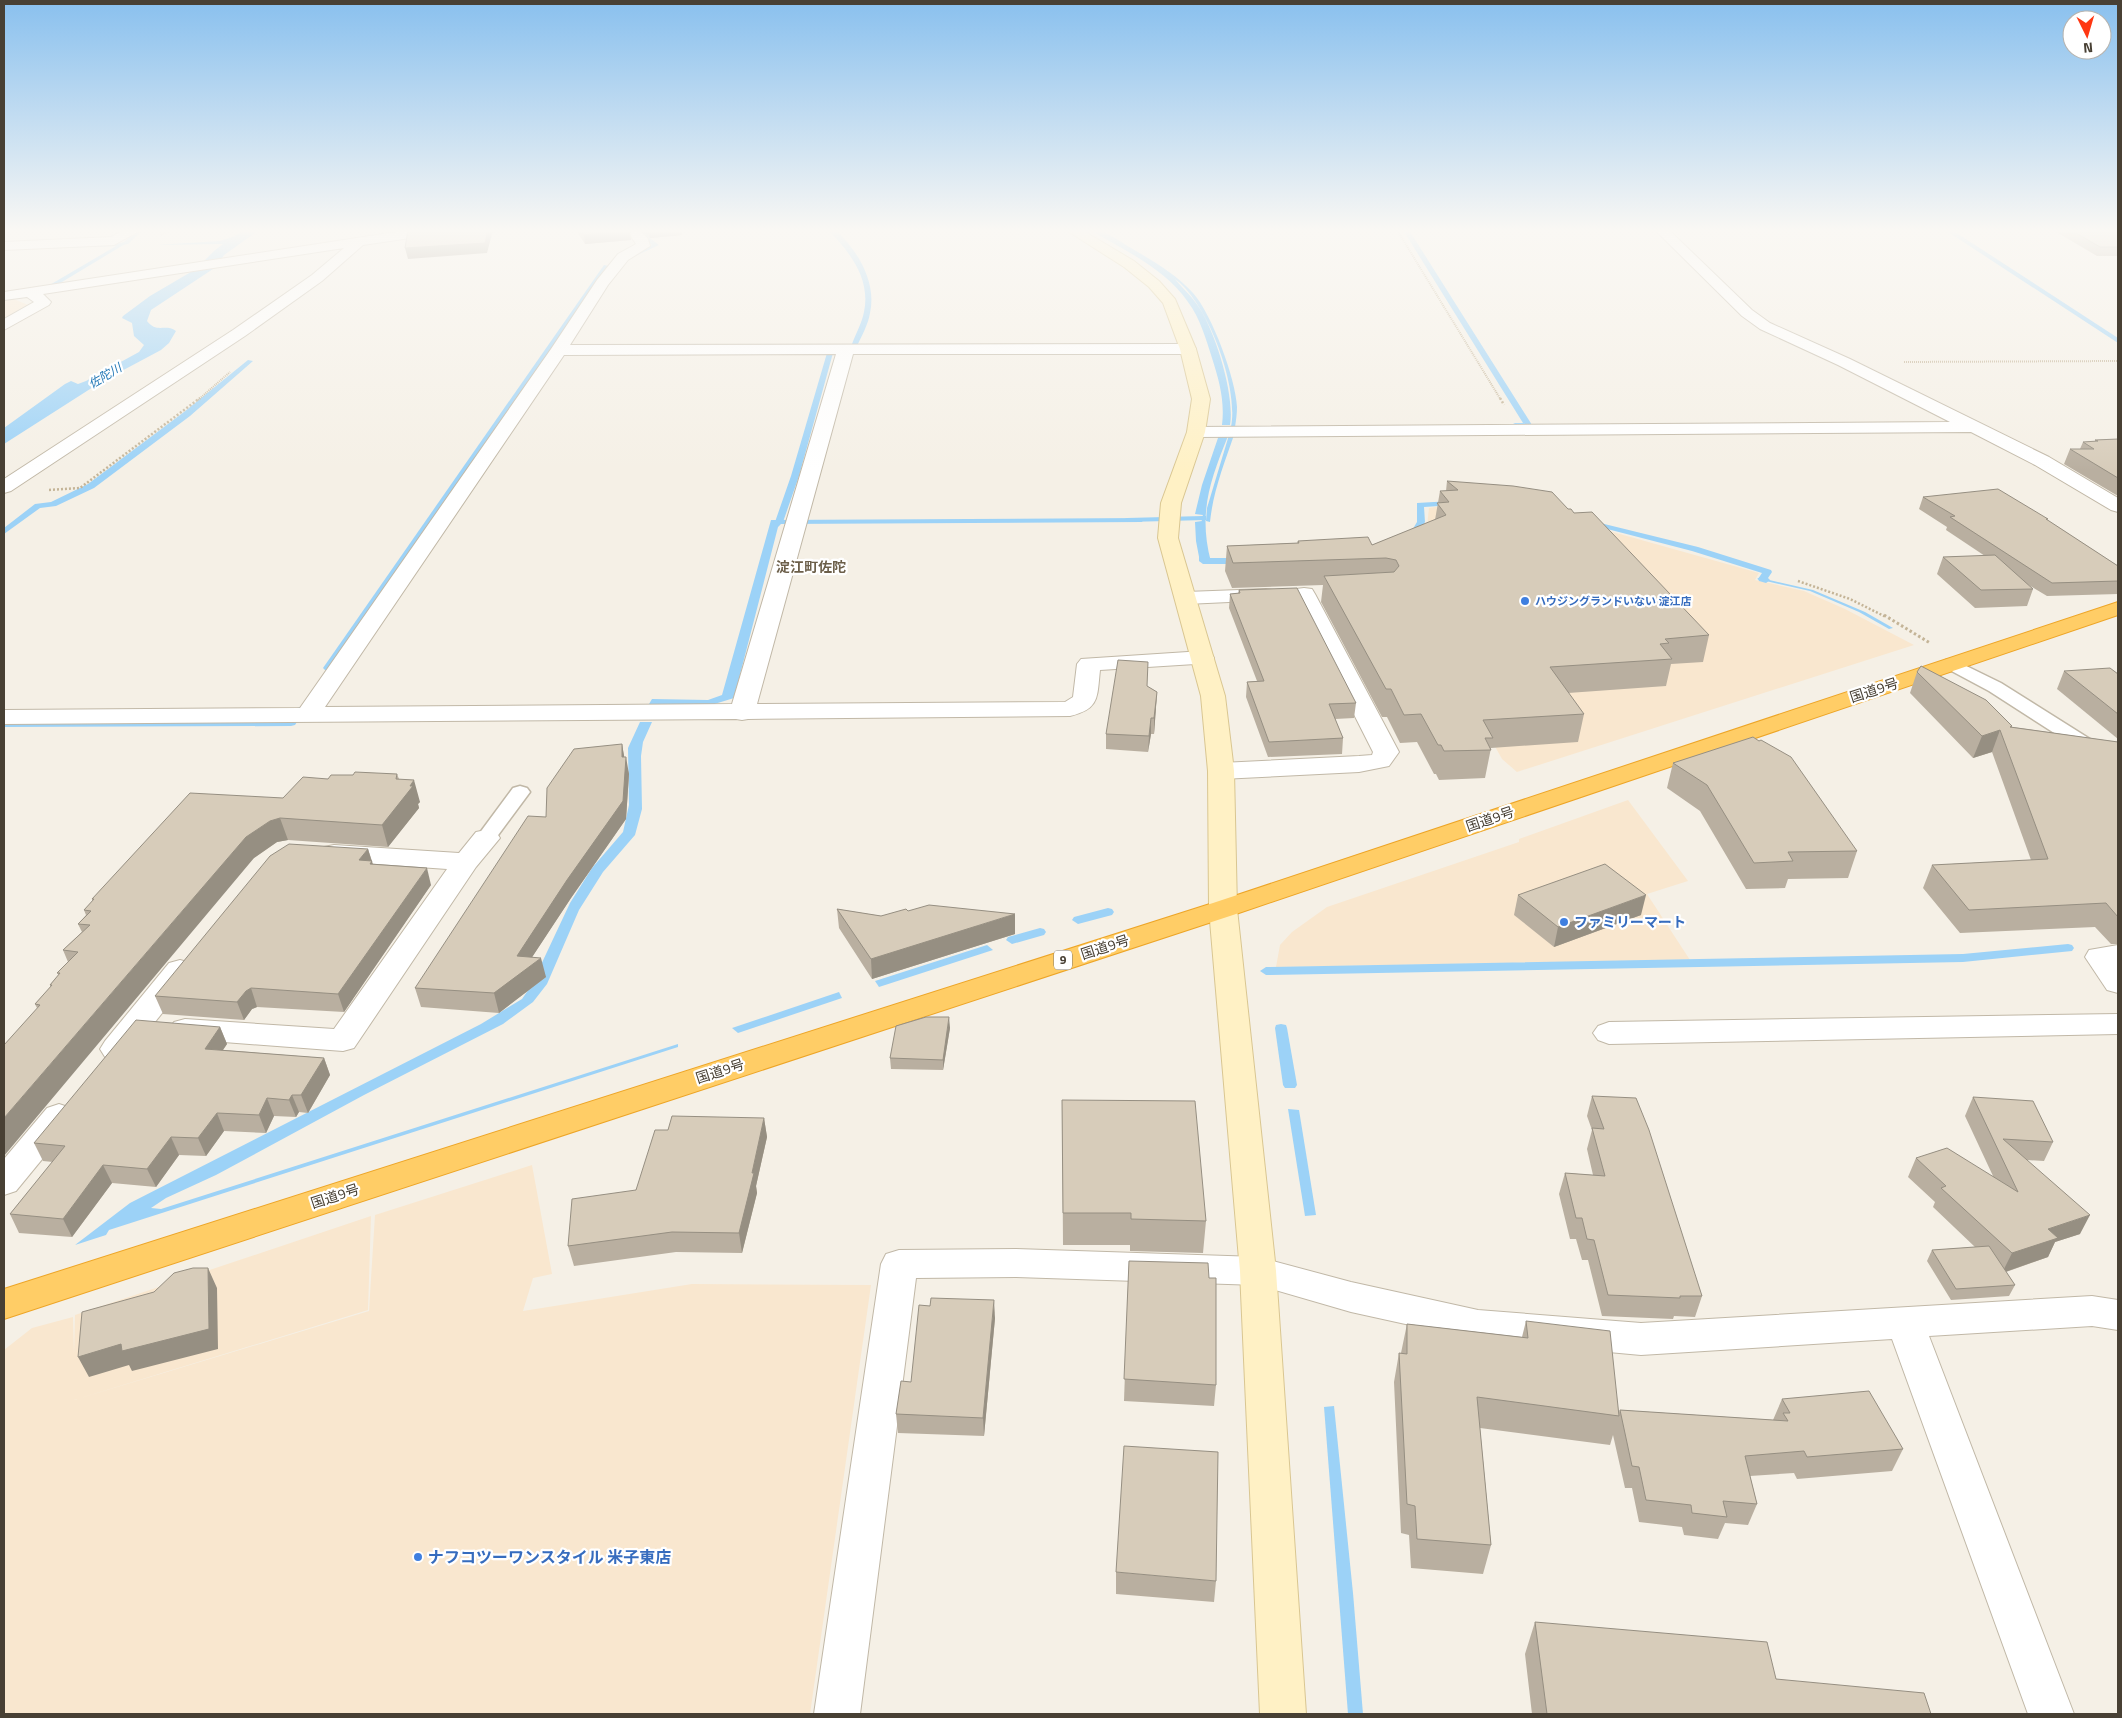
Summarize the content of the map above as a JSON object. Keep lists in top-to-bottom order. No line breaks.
{"streets":{"highway":["国道9号","9"]},"districts":["淀江町佐陀"],"water":["佐陀川"],"places":["ハウジングランドいない 淀江店","ファミリーマート","ナフコツーワンスタイル 米子東店"],"north":"bottom"}
